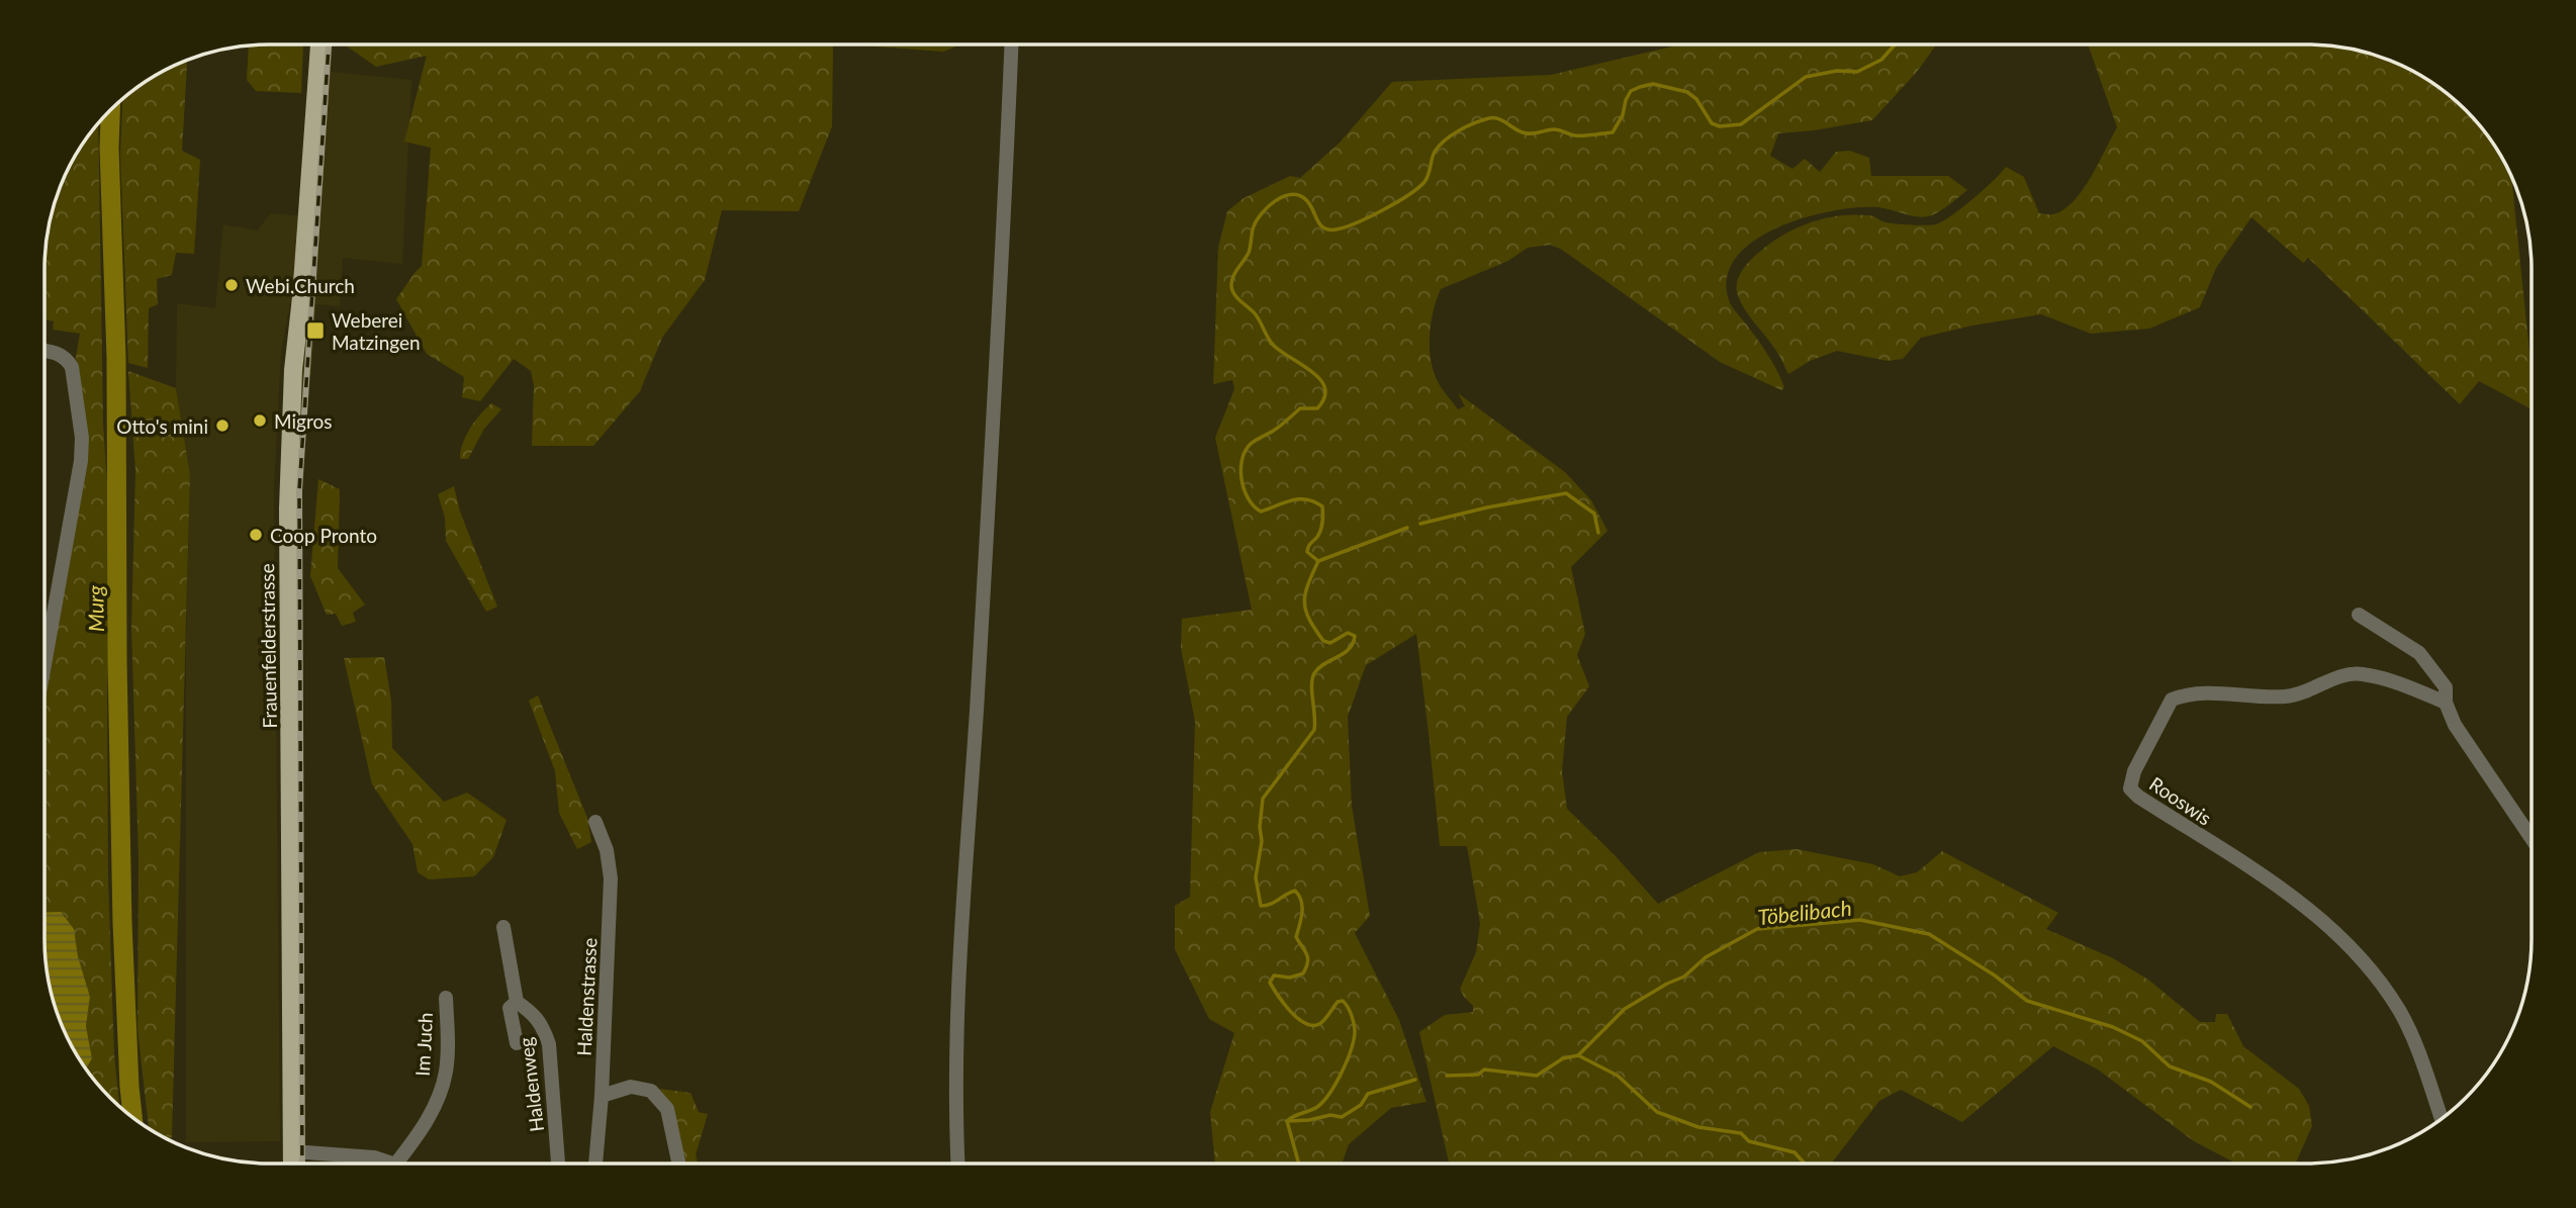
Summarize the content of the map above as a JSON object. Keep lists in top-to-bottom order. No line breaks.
{"streets":{"main road":["Frauenfelderstrasse"],"street":["Rooswis","Haldenstrasse","Im Juch","Haldenweg"]},"water":["Murg","Töbelibach"],"places":{"other":["Webi.Church","Migros","Otto's mini","Coop Pronto"],"transit":["Weberei Matzingen"]}}
